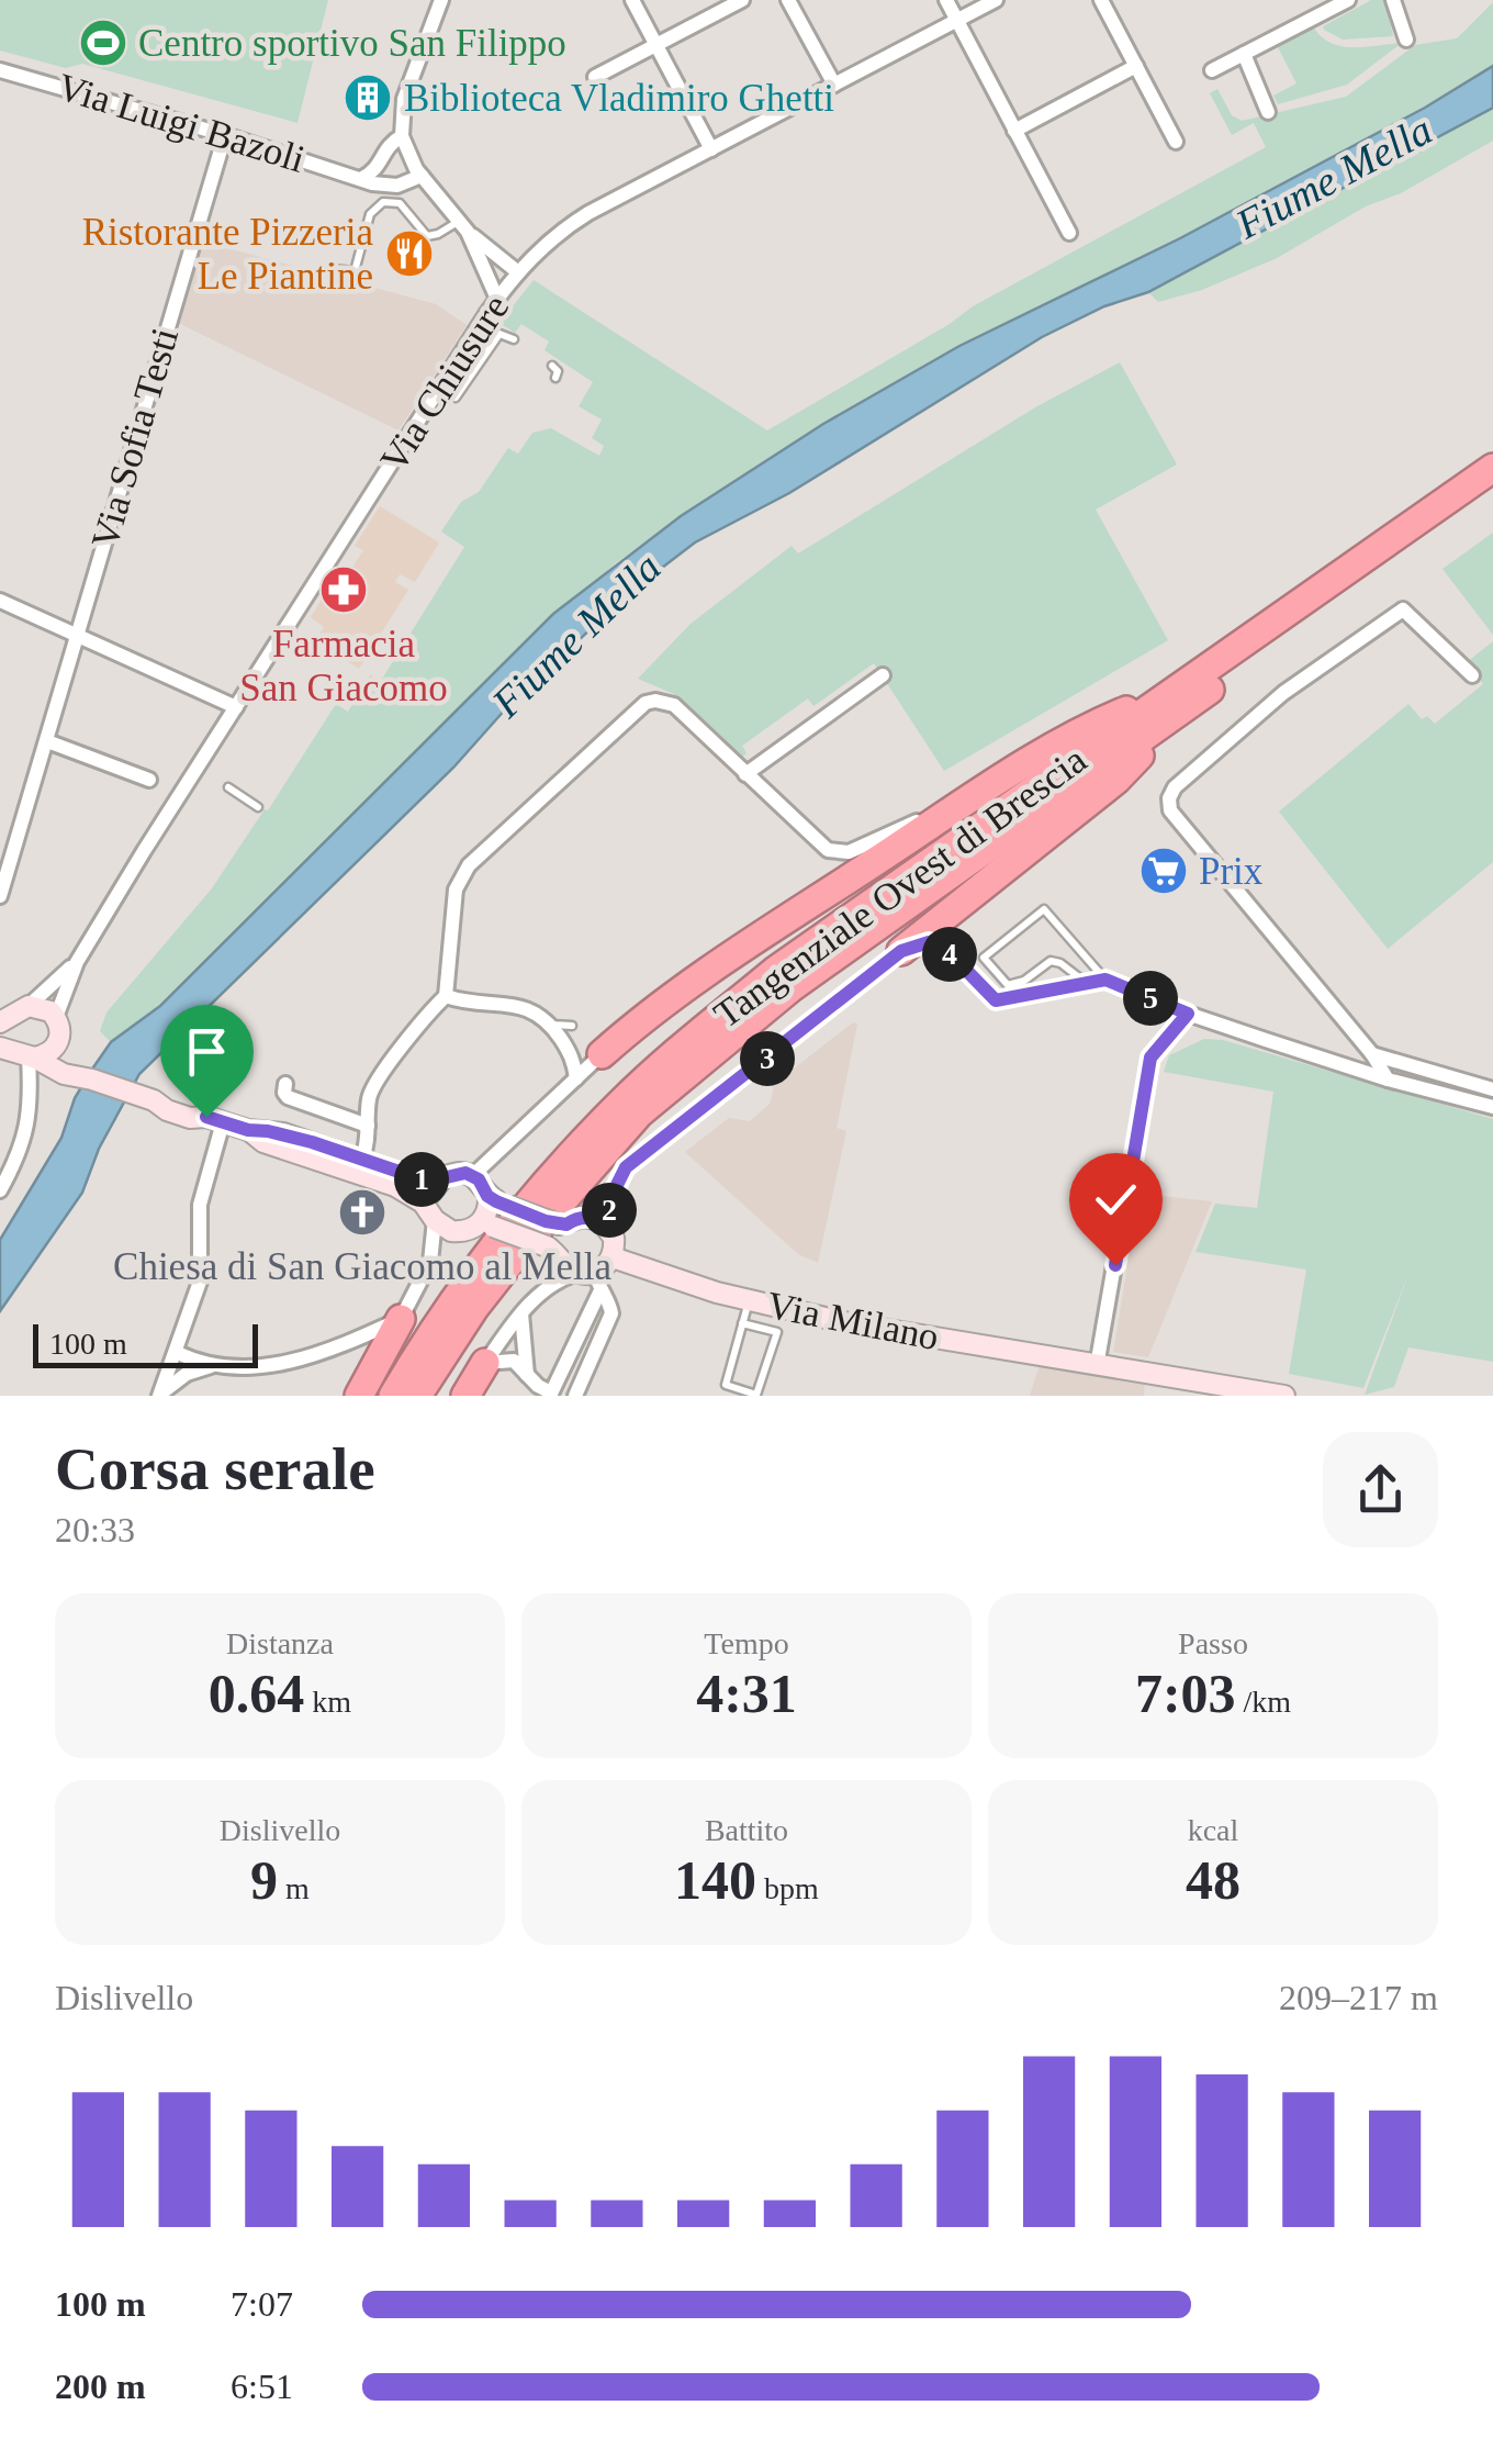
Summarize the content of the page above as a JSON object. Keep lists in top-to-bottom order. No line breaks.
{"streets":{"highway":["Tangenziale Ovest di Brescia"],"main road":["Via Milano"],"street":["Via Luigi Bazoli","Via Chiusure","Via Sofia Testi"]},"crossings":[["Via Luigi Bazoli","Via Sofia Testi"]],"water":["Fiume Mella"],"places":{"sports":["Centro sportivo San Filippo"],"building":["Biblioteca Vladimiro Ghetti"],"restaurant":["Ristorante Pizzeria Le Piantine"],"pharmacy":["Farmacia San Giacomo"],"supermarket":["Prix"],"church":["Chiesa di San Giacomo al Mella"]},"scale_bar":"100 m","page":{"pins":["4","5","3","1","2"],"scale":"100 m","heading":["Corsa serale","20:33"],"stats":[["Distanza","0.64 km"],["Tempo","4:31"],["Passo","7:03 /km"],["Dislivello","9 m"],["Battito","140 bpm"],["kcal","48"]],"chart":["Dislivello","209–217 m"],"list":[{"name":"100 m","note":"7:07"},{"name":"200 m","note":"6:51"}]}}
